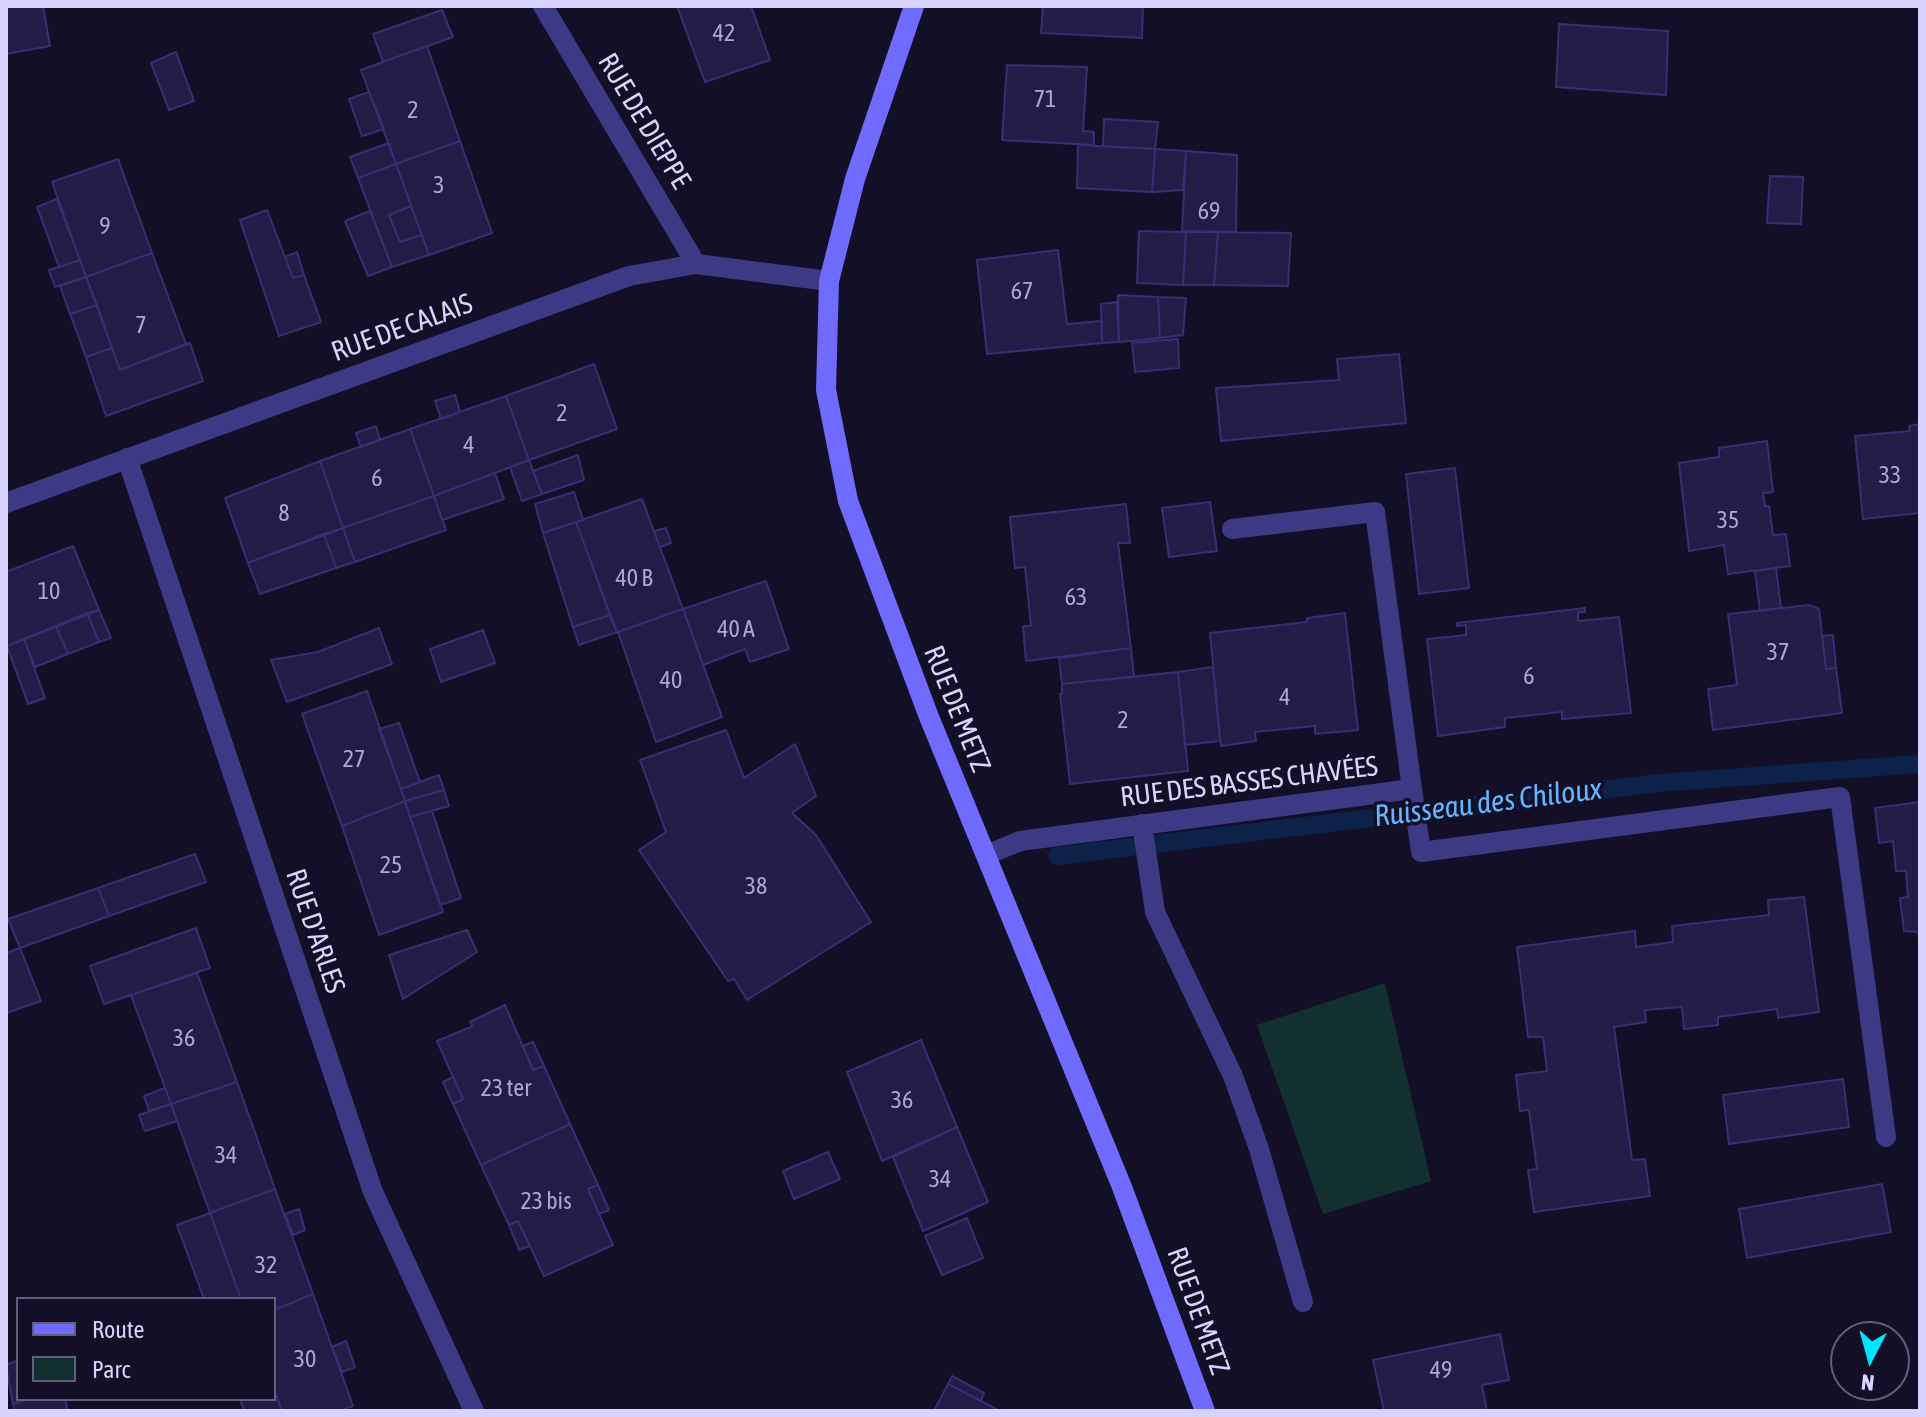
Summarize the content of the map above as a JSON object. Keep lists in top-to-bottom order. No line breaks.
{"streets":{"street":["RUE DE DIEPPE","RUE DE CALAIS","RUE DE METZ","RUE DES BASSES CHAVÉES","RUE D'ARLES"]},"crossings":[["RUE DE DIEPPE","RUE DE CALAIS"],["RUE DE CALAIS","RUE DE METZ"],["RUE DE CALAIS","RUE D'ARLES"],["RUE DE METZ","RUE DES BASSES CHAVÉES"]],"water":["Ruisseau des Chiloux"],"house_numbers":["42","71","2","3","69","9","67","7","2","4","33","6","8","35","40 B","10","63","40 A","37","6","40","4","2","27","25","38","36","23 ter","36","34","34","23 bis","32","30","49"],"legend":["Route","Parc"],"north":"bottom"}
